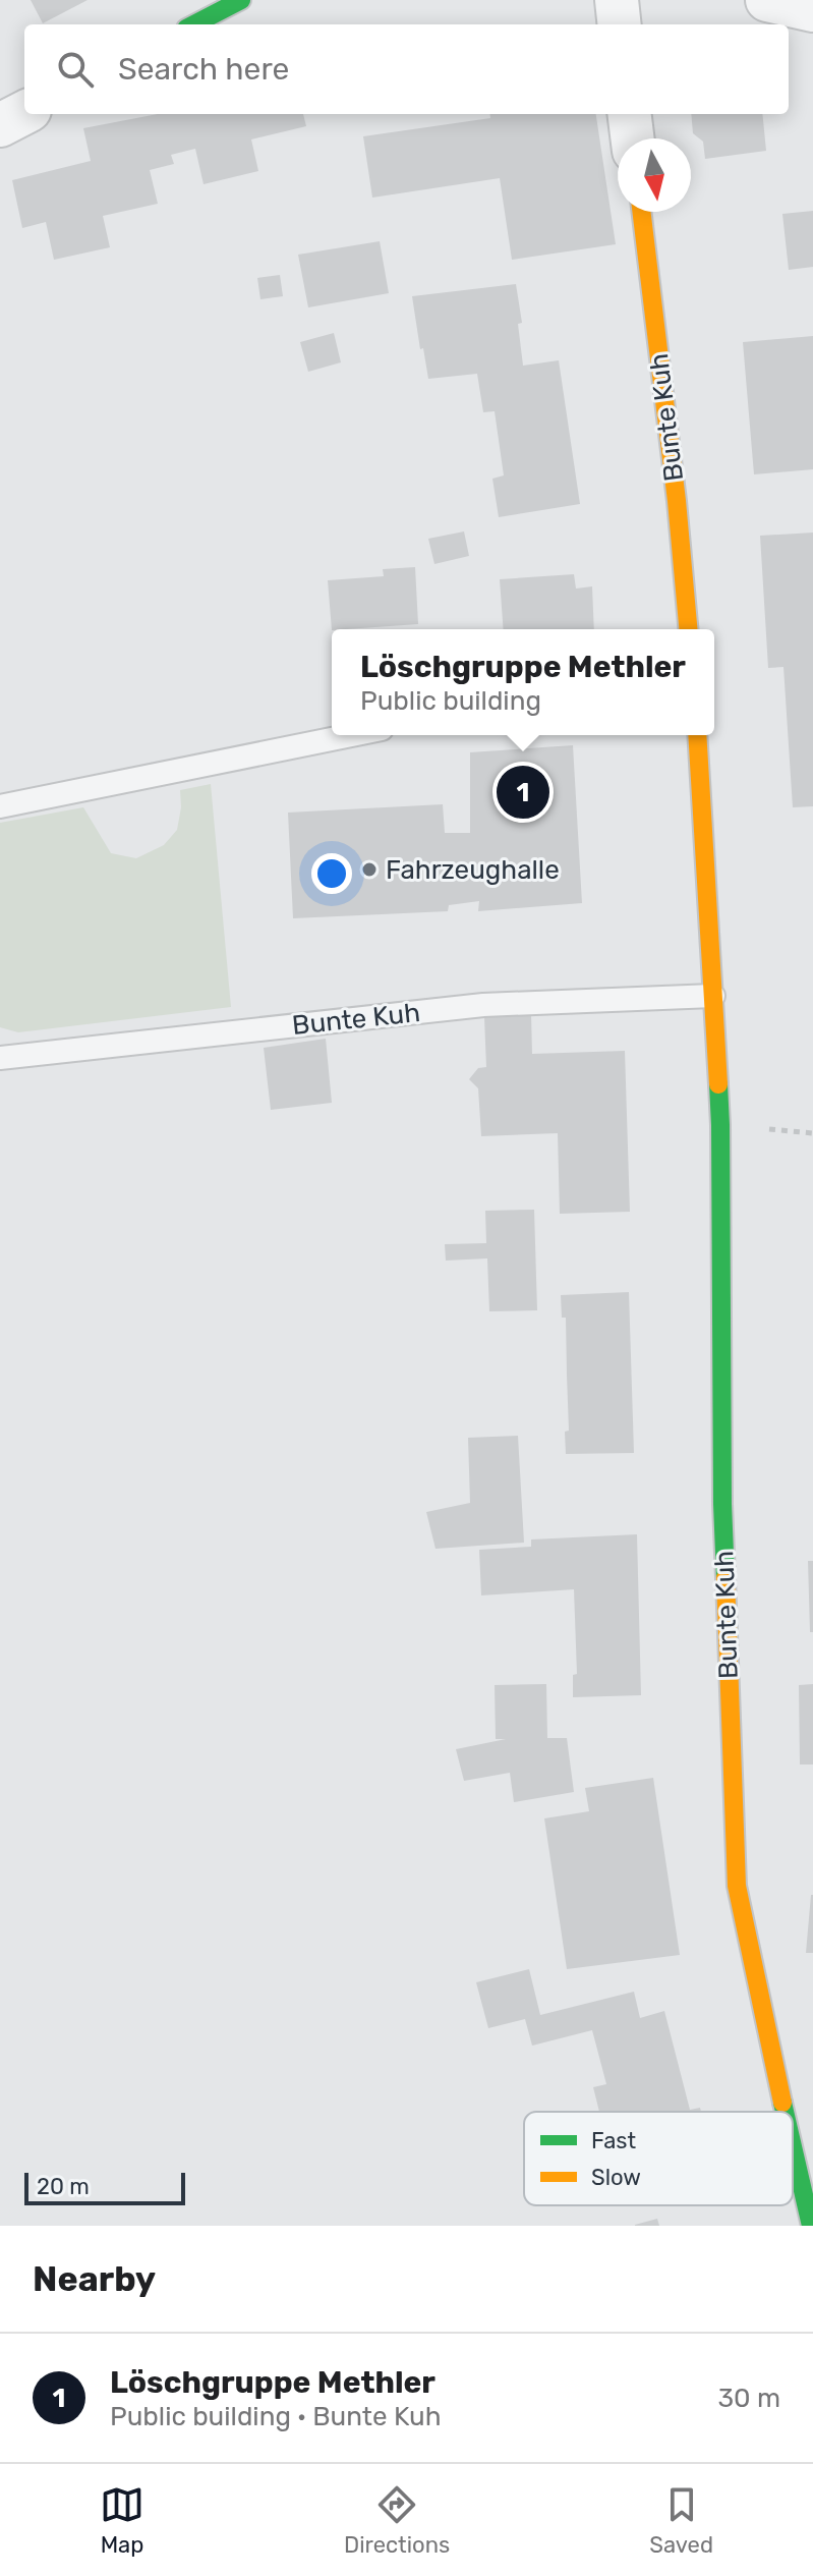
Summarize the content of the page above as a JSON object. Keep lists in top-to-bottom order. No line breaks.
{"streets":{"street":["Bunte Kuh"]},"places":["Fahrzeughalle"],"legend":["Fast","Slow"],"scale_bar":"20 m","north":"bottom","page":{"search":"Search here","popup":["Löschgruppe Methler","Public building"],"pins":"1","scale":"20 m","heading":"Nearby","list":[{"mark":"1","name":"Löschgruppe Methler","note":"Public building · Bunte Kuh","value":"30 m"}],"nav":["Map","Directions","Saved"]}}
